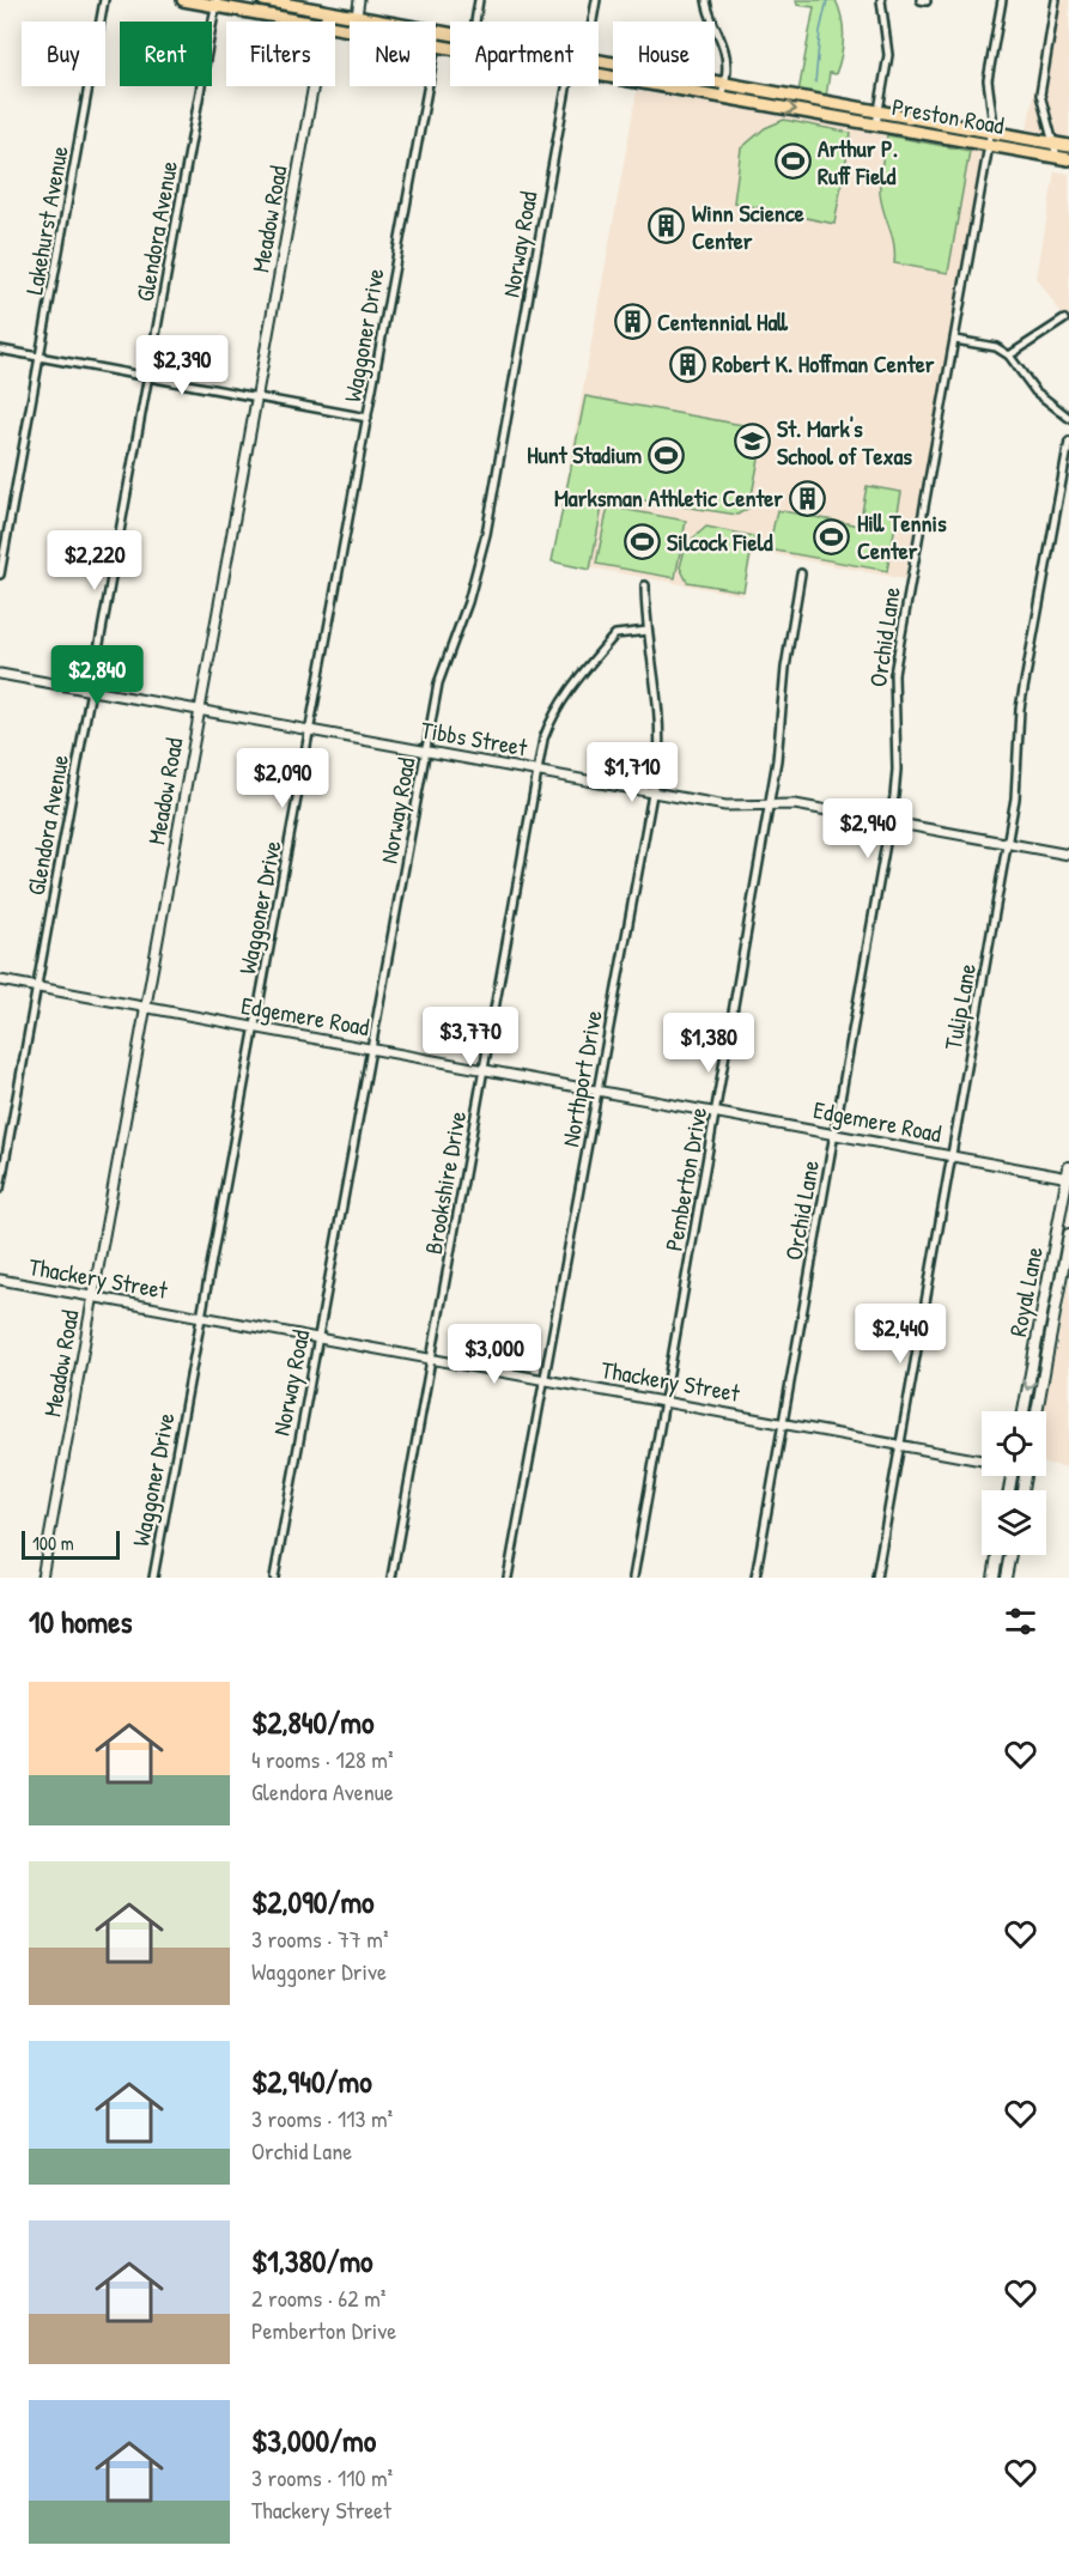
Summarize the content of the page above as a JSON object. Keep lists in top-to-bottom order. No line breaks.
{"streets":{"main road":["Preston Road","Royal Lane"],"street":["Meadow Road","Lakehurst Avenue","Glendora Avenue","Norway Road","Waggoner Drive","Orchid Lane","Tibbs Street","Tulip Lane","Edgemere Road","Northport Drive","Pemberton Drive","Brookshire Drive","Thackery Street"]},"crossings":[["Preston Road","Meadow Road"],["Preston Road","Glendora Avenue"],["Preston Road","Waggoner Drive"],["Preston Road","Orchid Lane"],["Meadow Road","Tibbs Street"],["Meadow Road","Edgemere Road"],["Meadow Road","Thackery Street"],["Glendora Avenue","Tibbs Street"],["Glendora Avenue","Edgemere Road"],["Norway Road","Tibbs Street"],["Norway Road","Edgemere Road"],["Norway Road","Thackery Street"],["Waggoner Drive","Tibbs Street"],["Waggoner Drive","Edgemere Road"],["Waggoner Drive","Thackery Street"],["Orchid Lane","Tibbs Street"],["Orchid Lane","Edgemere Road"],["Orchid Lane","Thackery Street"],["Tibbs Street","Tulip Lane"],["Tibbs Street","Northport Drive"],["Tibbs Street","Pemberton Drive"],["Tibbs Street","Brookshire Drive"],["Tulip Lane","Edgemere Road"],["Tulip Lane","Thackery Street"],["Edgemere Road","Northport Drive"],["Edgemere Road","Pemberton Drive"],["Edgemere Road","Brookshire Drive"],["Edgemere Road","Royal Lane"],["Northport Drive","Brookshire Drive"],["Northport Drive","Thackery Street"],["Pemberton Drive","Thackery Street"],["Brookshire Drive","Thackery Street"]],"places":{"sports":["Arthur P. Ruff Field","Hunt Stadium","Hill Tennis Center","Silcock Field"],"building":["Winn Science Center","Centennial Hall","Robert K. Hoffman Center","Marksman Athletic Center"],"school or university":["St. Mark's School of Texas"]},"scale_bar":"100 m","page":{"chip":["Buy","Rent","Filters","New","Apartment","House"],"price":["$2,390","$2,220","$2,840","$1,710","$2,090","$2,940","$3,770","$1,380","$2,440","$3,000"],"scale":"100 m","heading":"10 homes","list":[{"name":"$2,840/mo","note":"4 rooms · 128 m² · Glendora Avenue"},{"name":"$2,090/mo","note":"3 rooms · 77 m² · Waggoner Drive"},{"name":"$2,940/mo","note":"3 rooms · 113 m² · Orchid Lane"},{"name":"$1,380/mo","note":"2 rooms · 62 m² · Pemberton Drive"},{"name":"$3,000/mo","note":"3 rooms · 110 m² · Thackery Street"}]}}
